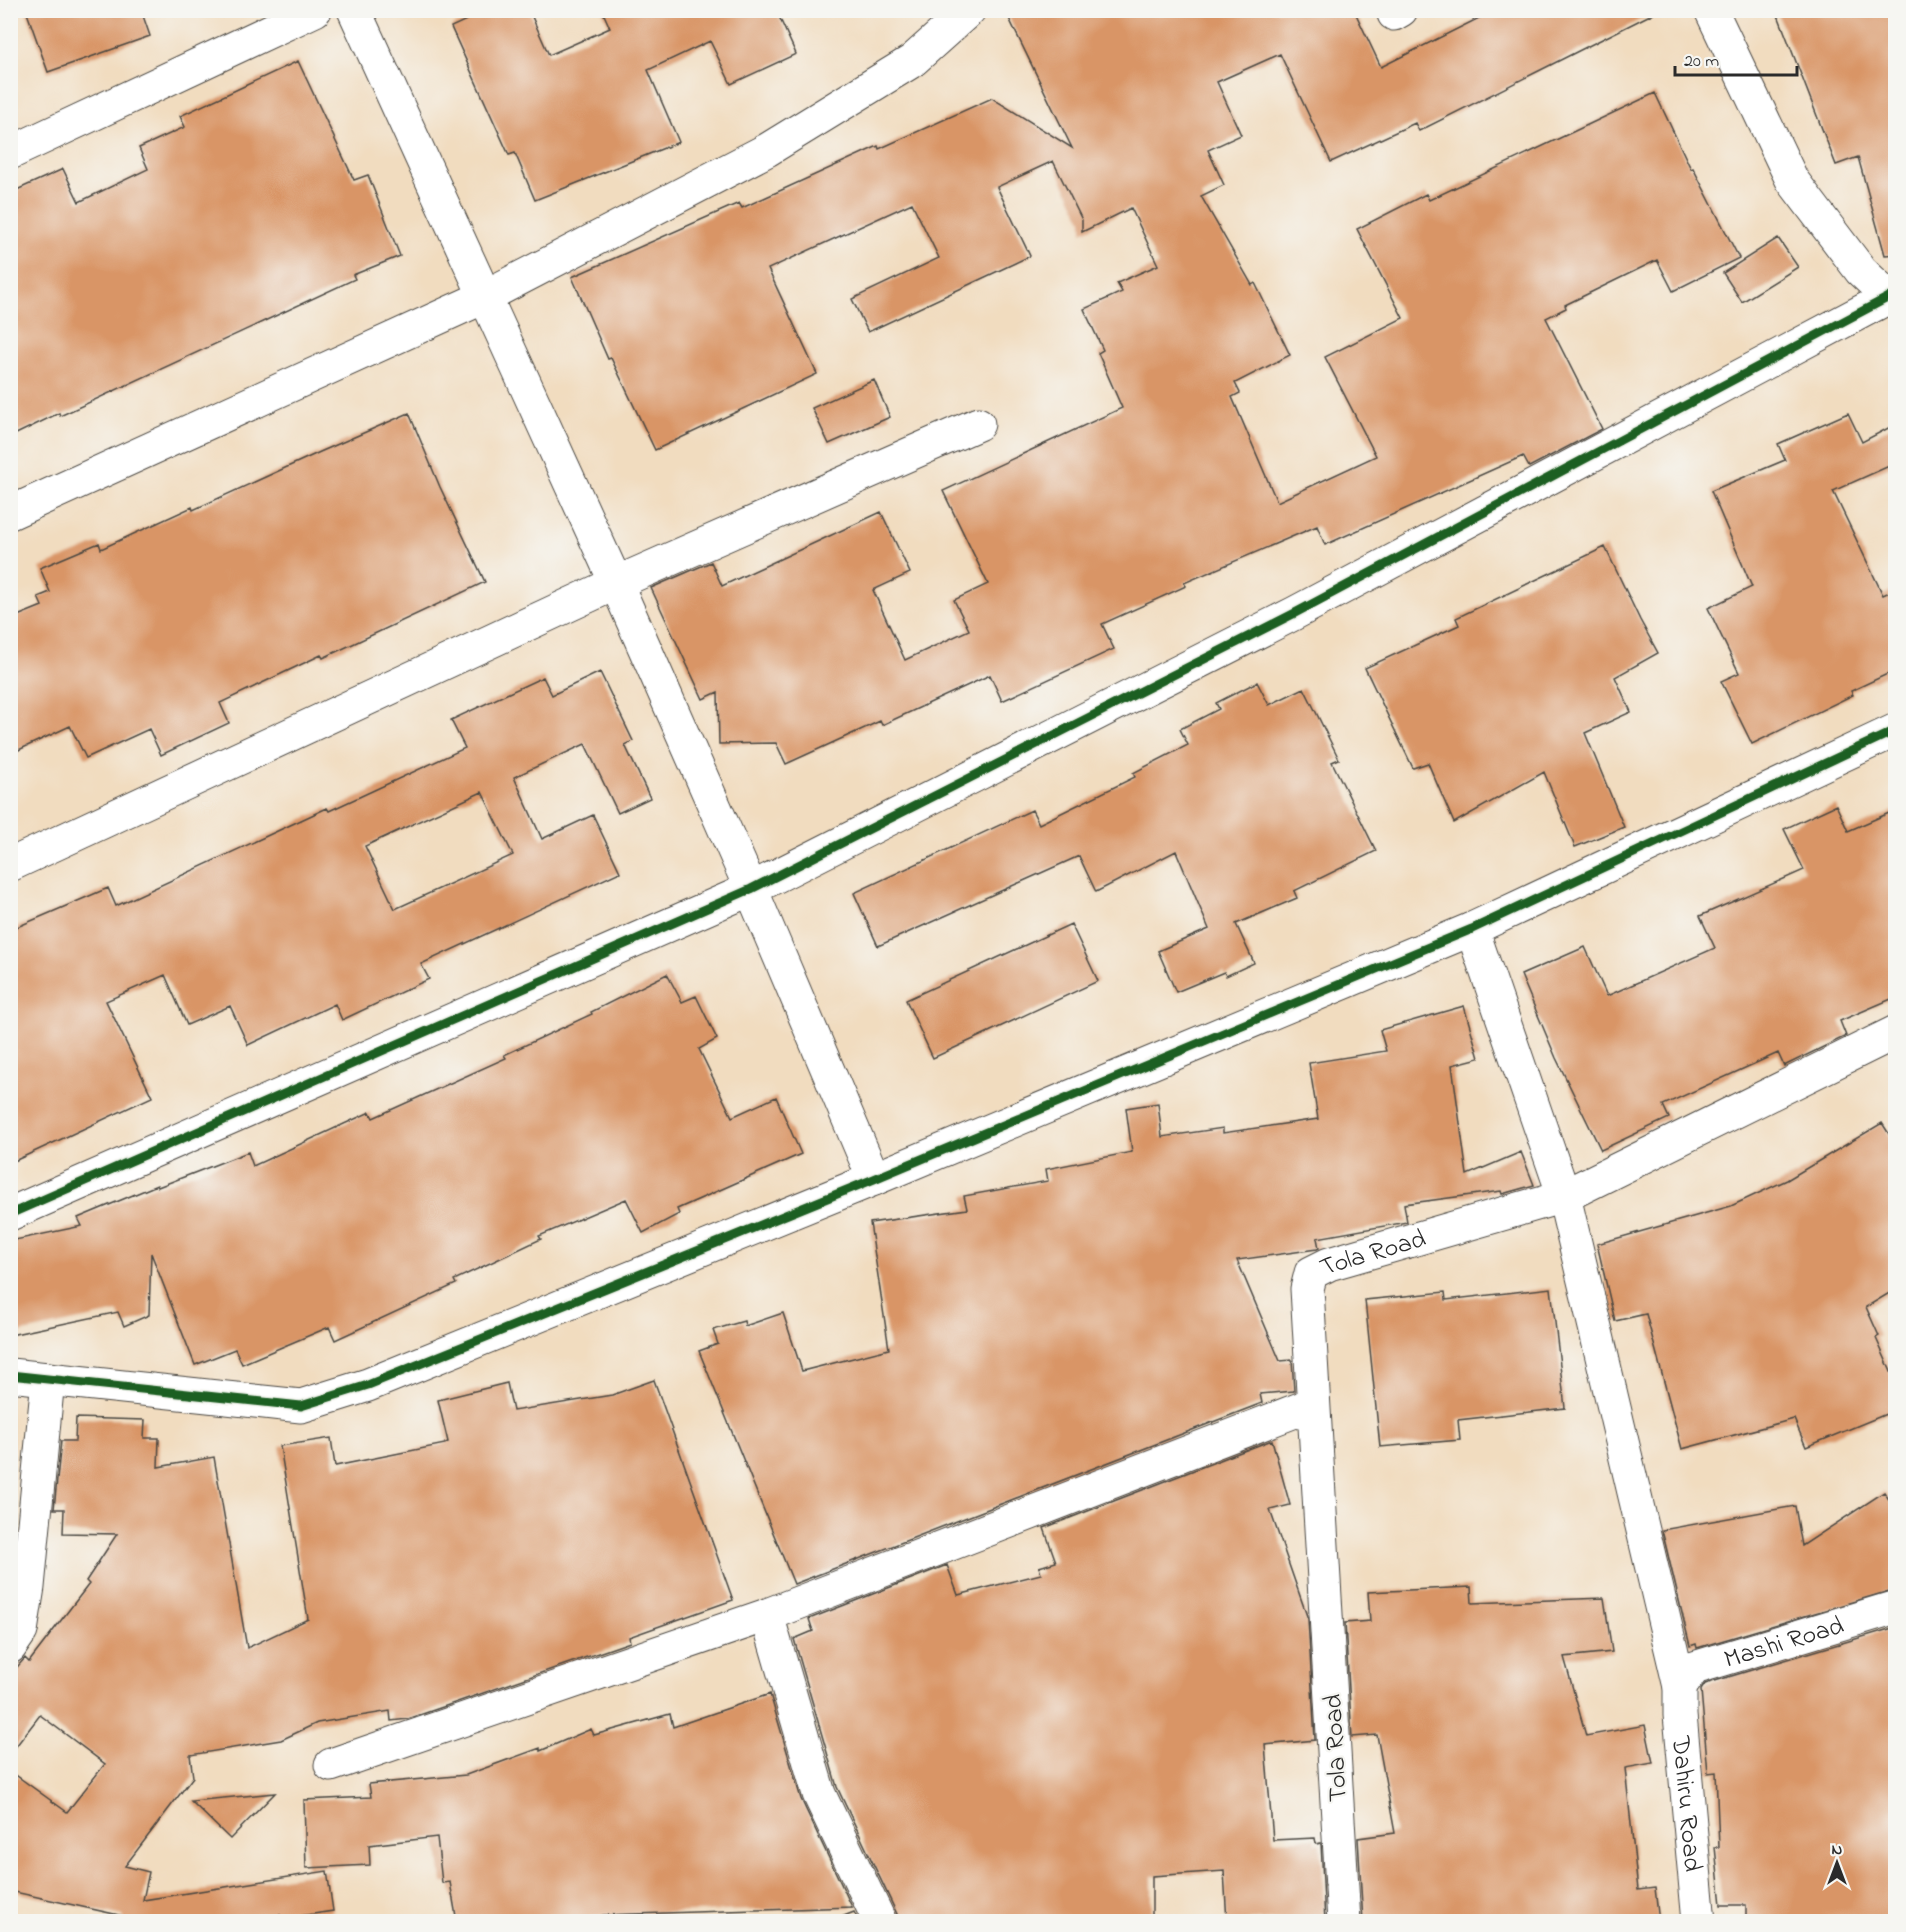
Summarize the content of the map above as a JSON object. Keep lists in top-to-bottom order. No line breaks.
{"streets":{"street":["Tola Road","Mashi Road","Dahiru Road"]},"crossings":[["Tola Road","Dahiru Road"],["Mashi Road","Dahiru Road"]],"scale_bar":"20 m","north":"top"}
